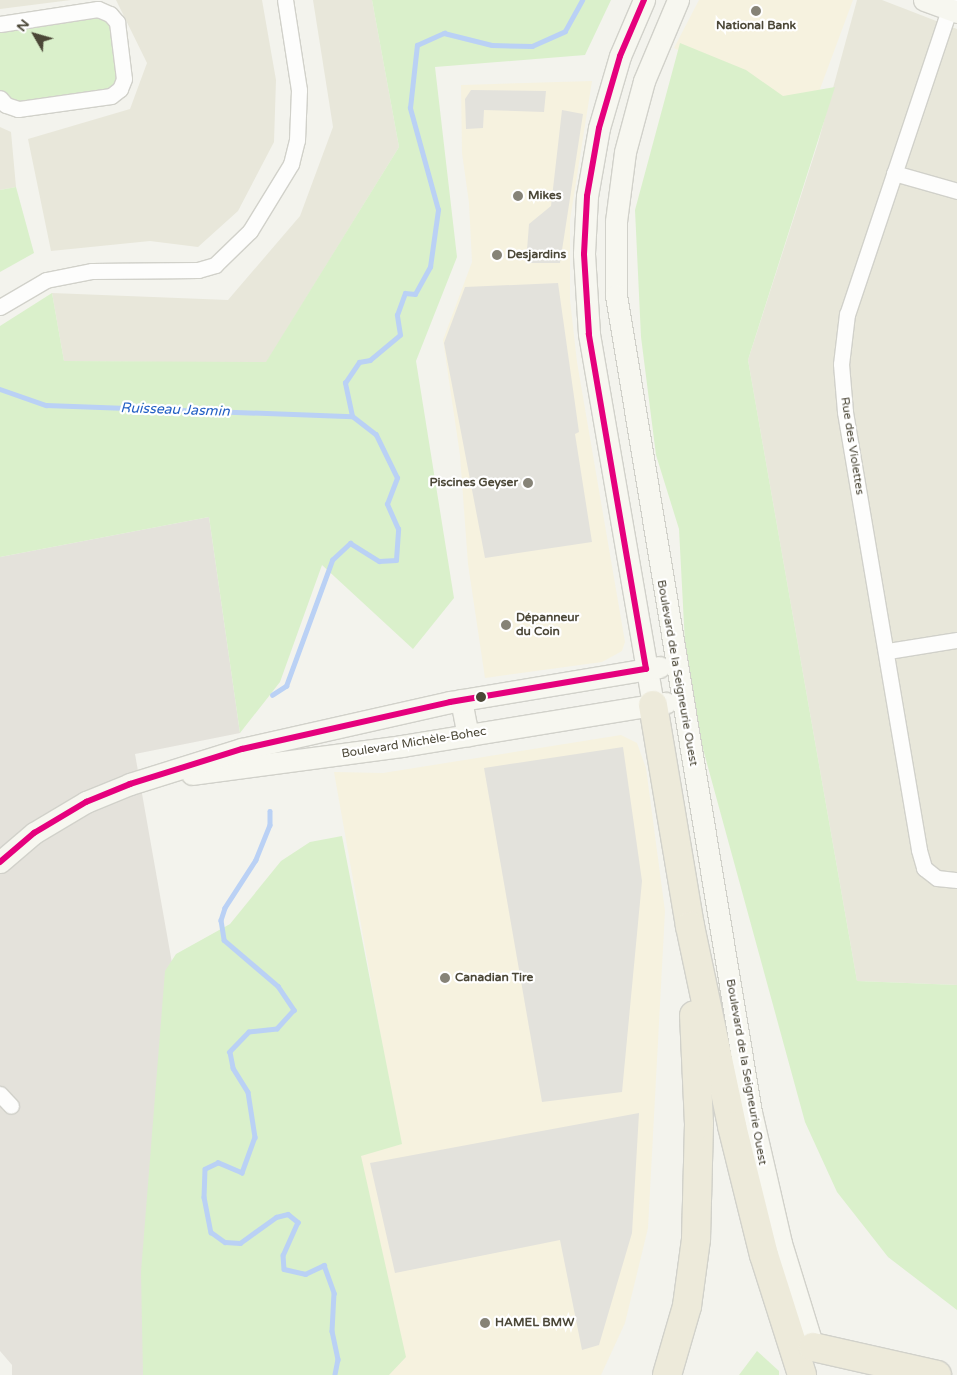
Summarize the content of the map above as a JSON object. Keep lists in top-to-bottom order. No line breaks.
{"streets":{"main road":["Boulevard de la Seigneurie Ouest","Boulevard Michèle-Bohec"],"street":["Rue des Violettes"]},"crossings":[["Boulevard de la Seigneurie Ouest","Boulevard Michèle-Bohec"]],"water":["Ruisseau Jasmin"],"places":["National Bank","Mikes","Desjardins","Piscines Geyser","Dépanneur du Coin","Canadian Tire","HAMEL BMW"],"north":"top left"}
